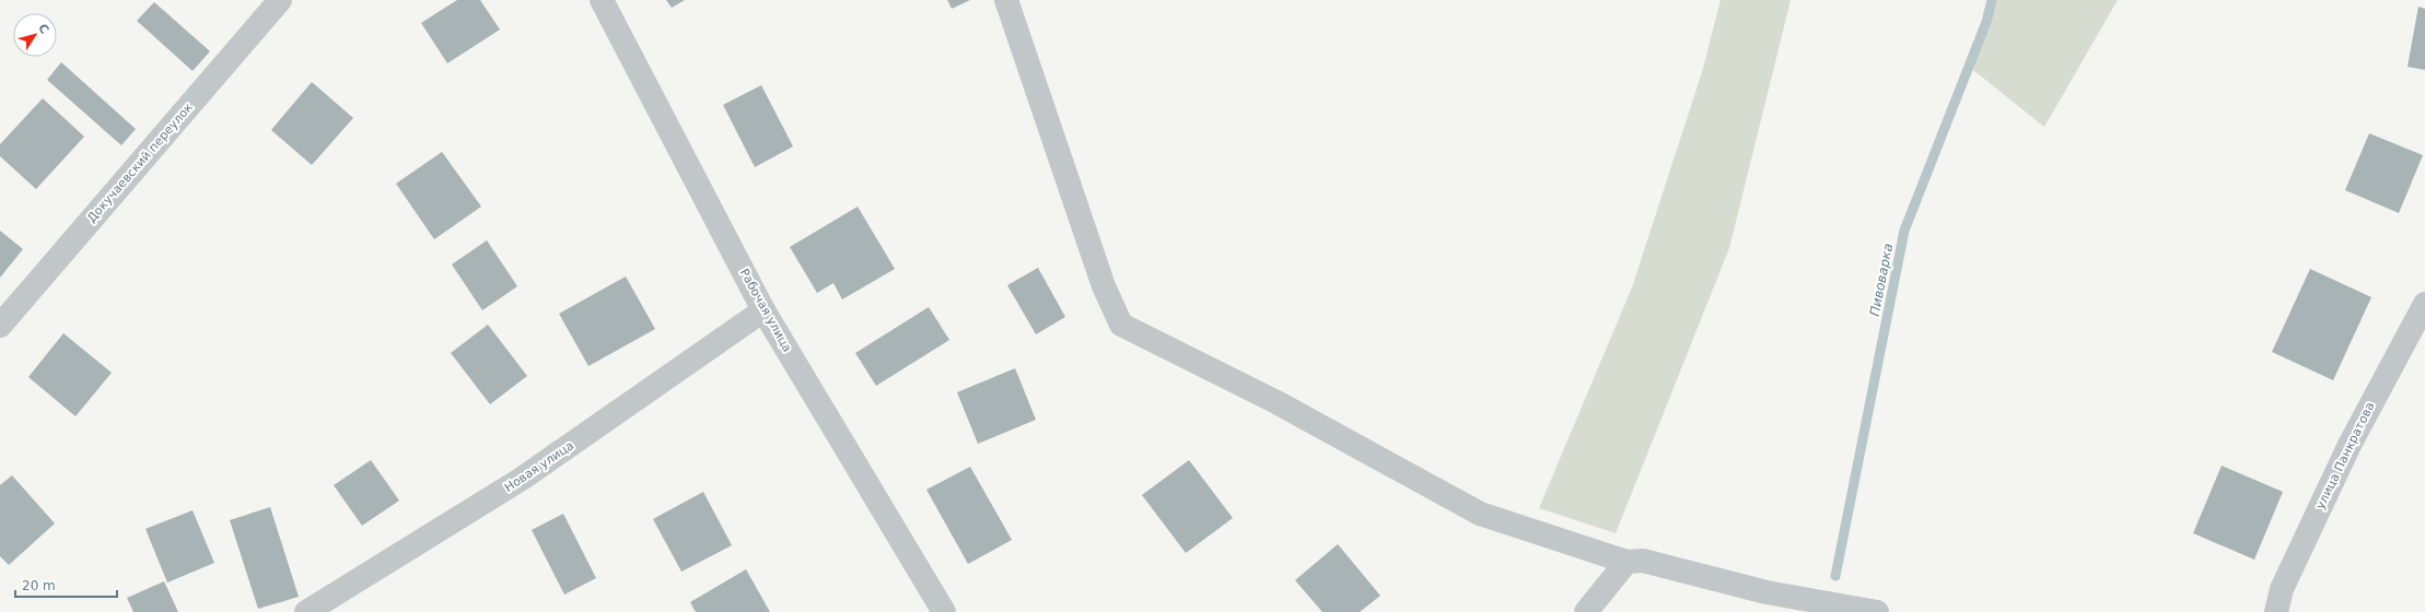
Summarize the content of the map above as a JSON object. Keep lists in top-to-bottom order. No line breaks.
{"streets":{"street":["Докучаевский переулок","Рабочая улица","улица Панкратова","Новая улица"]},"crossings":[["Рабочая улица","Новая улица"]],"water":["Пивоварка"],"scale_bar":"20 m","north":"top right"}
